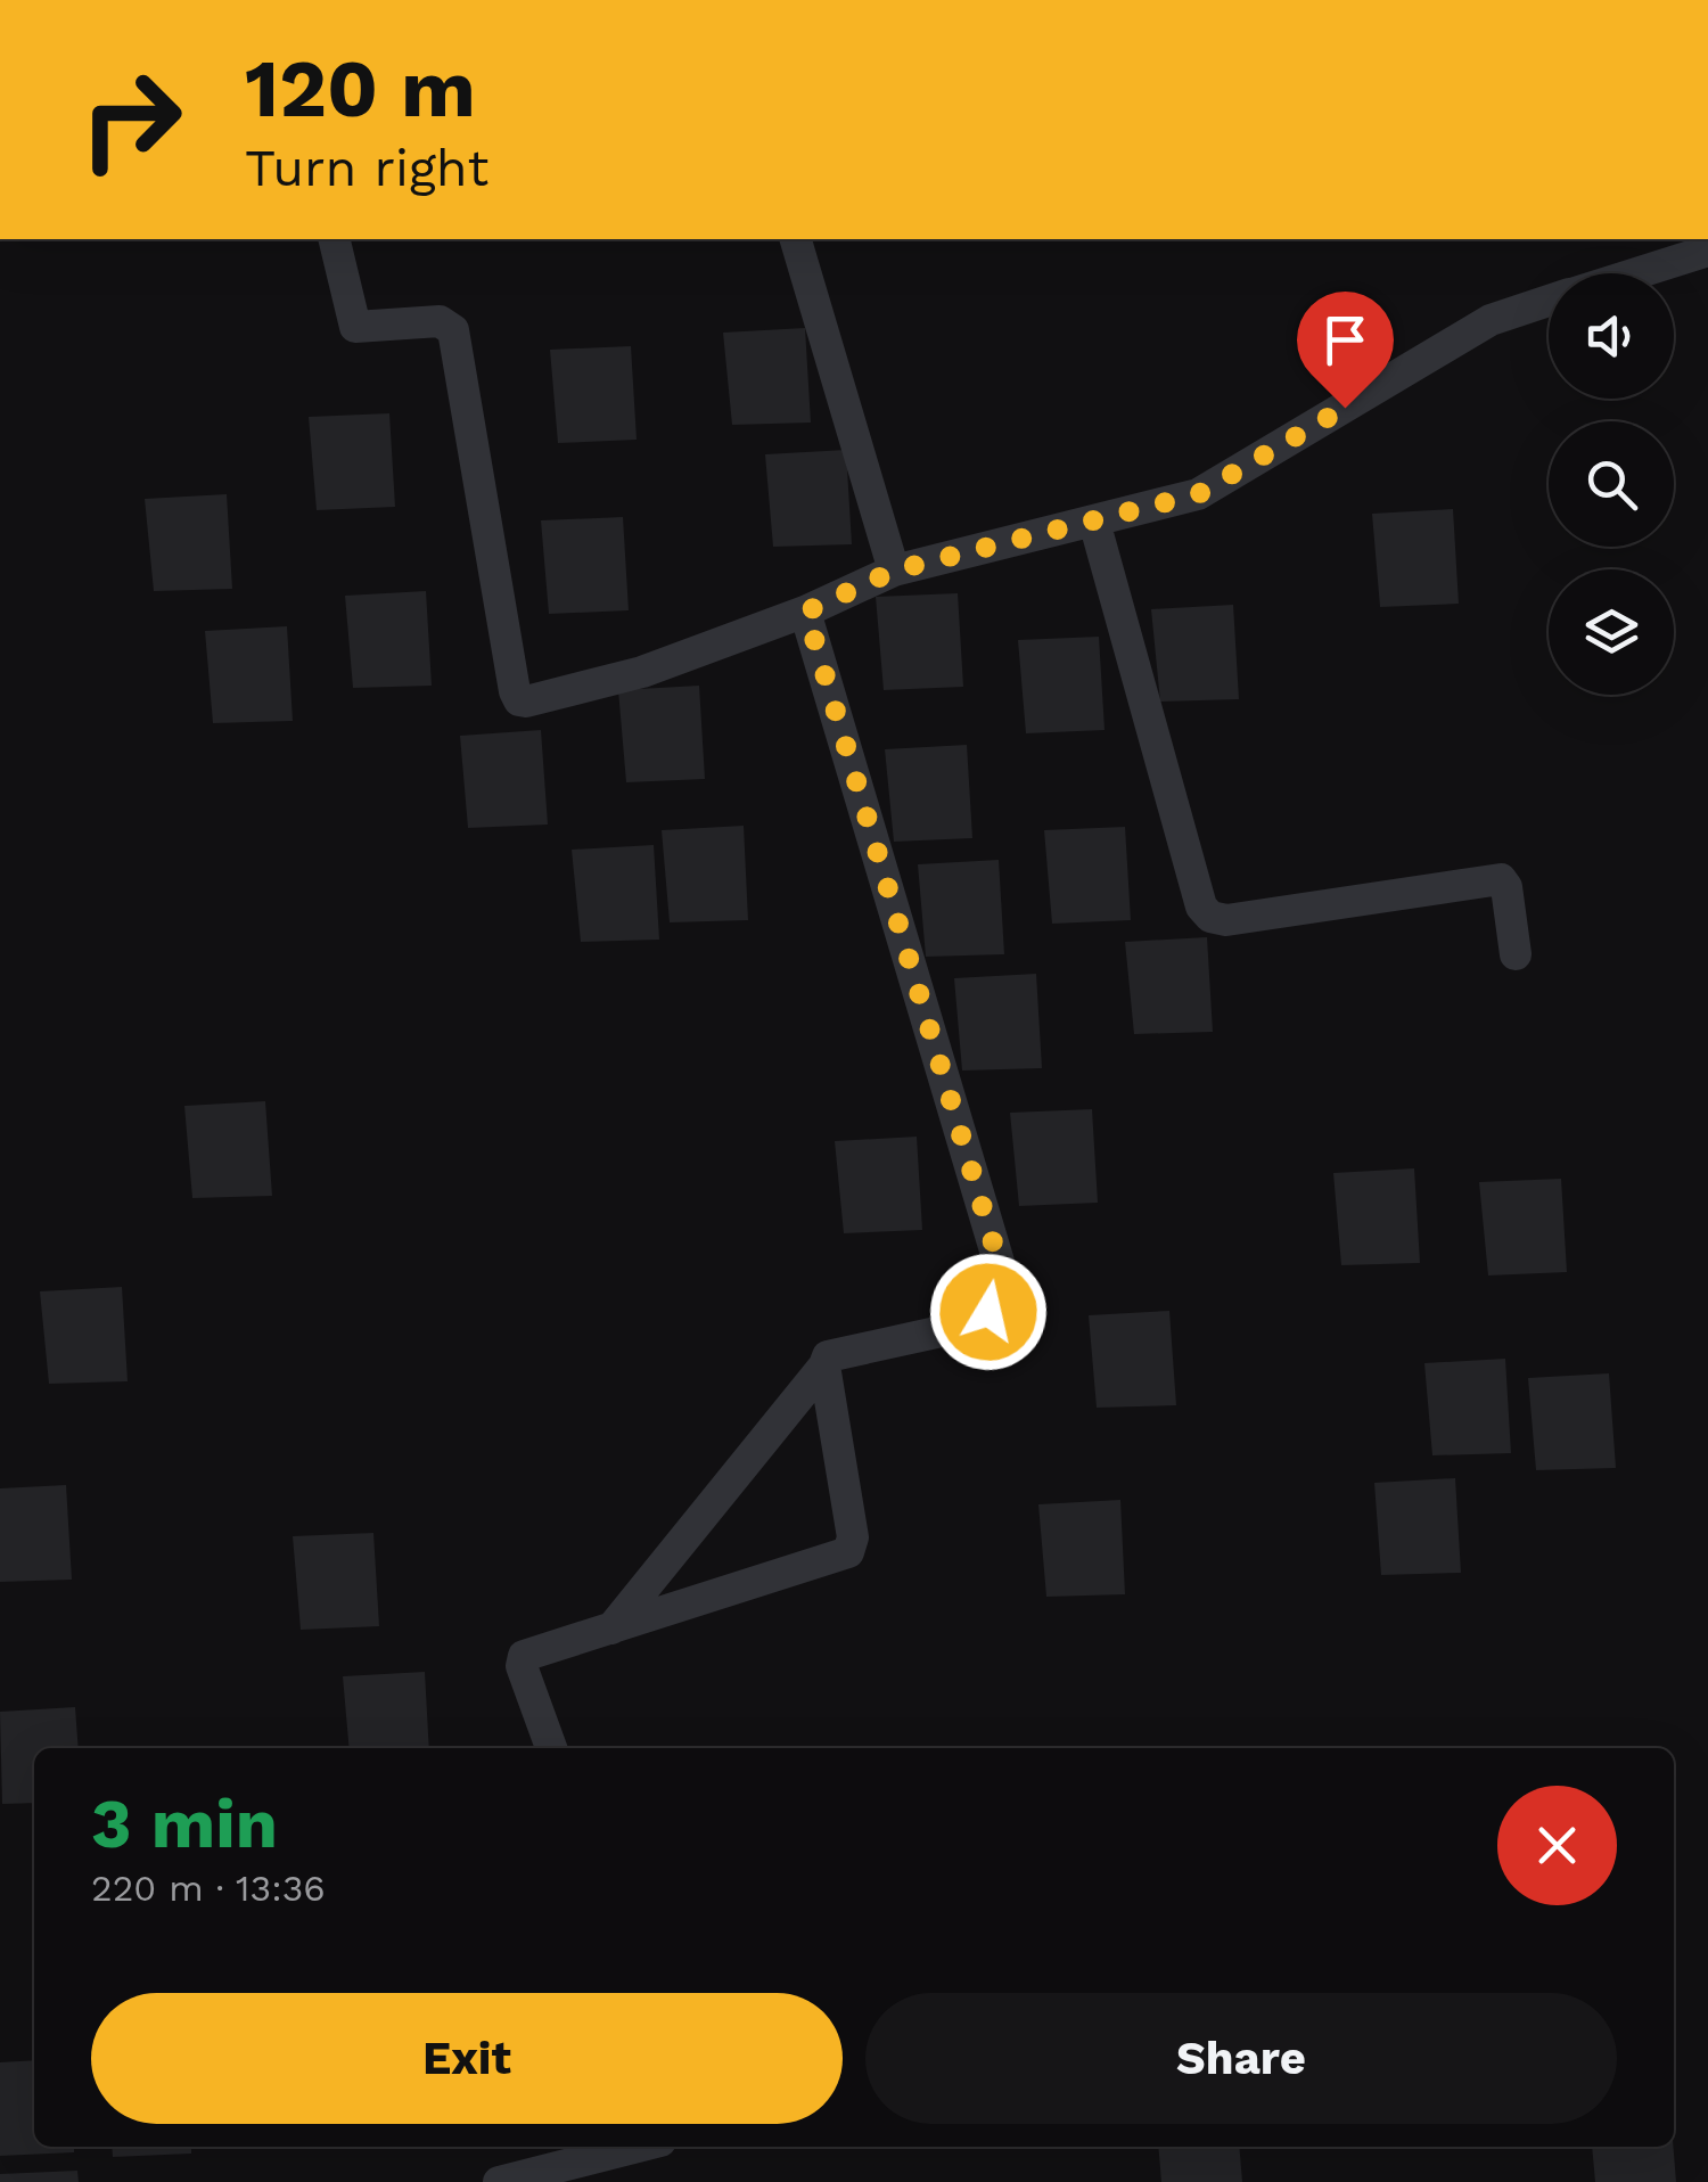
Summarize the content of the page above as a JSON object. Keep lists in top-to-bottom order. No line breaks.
{"page":{"turn":["120 m","Turn right"],"heading":["3 min","220 m · 13:36"],"buttons":["Exit","Share"]}}
